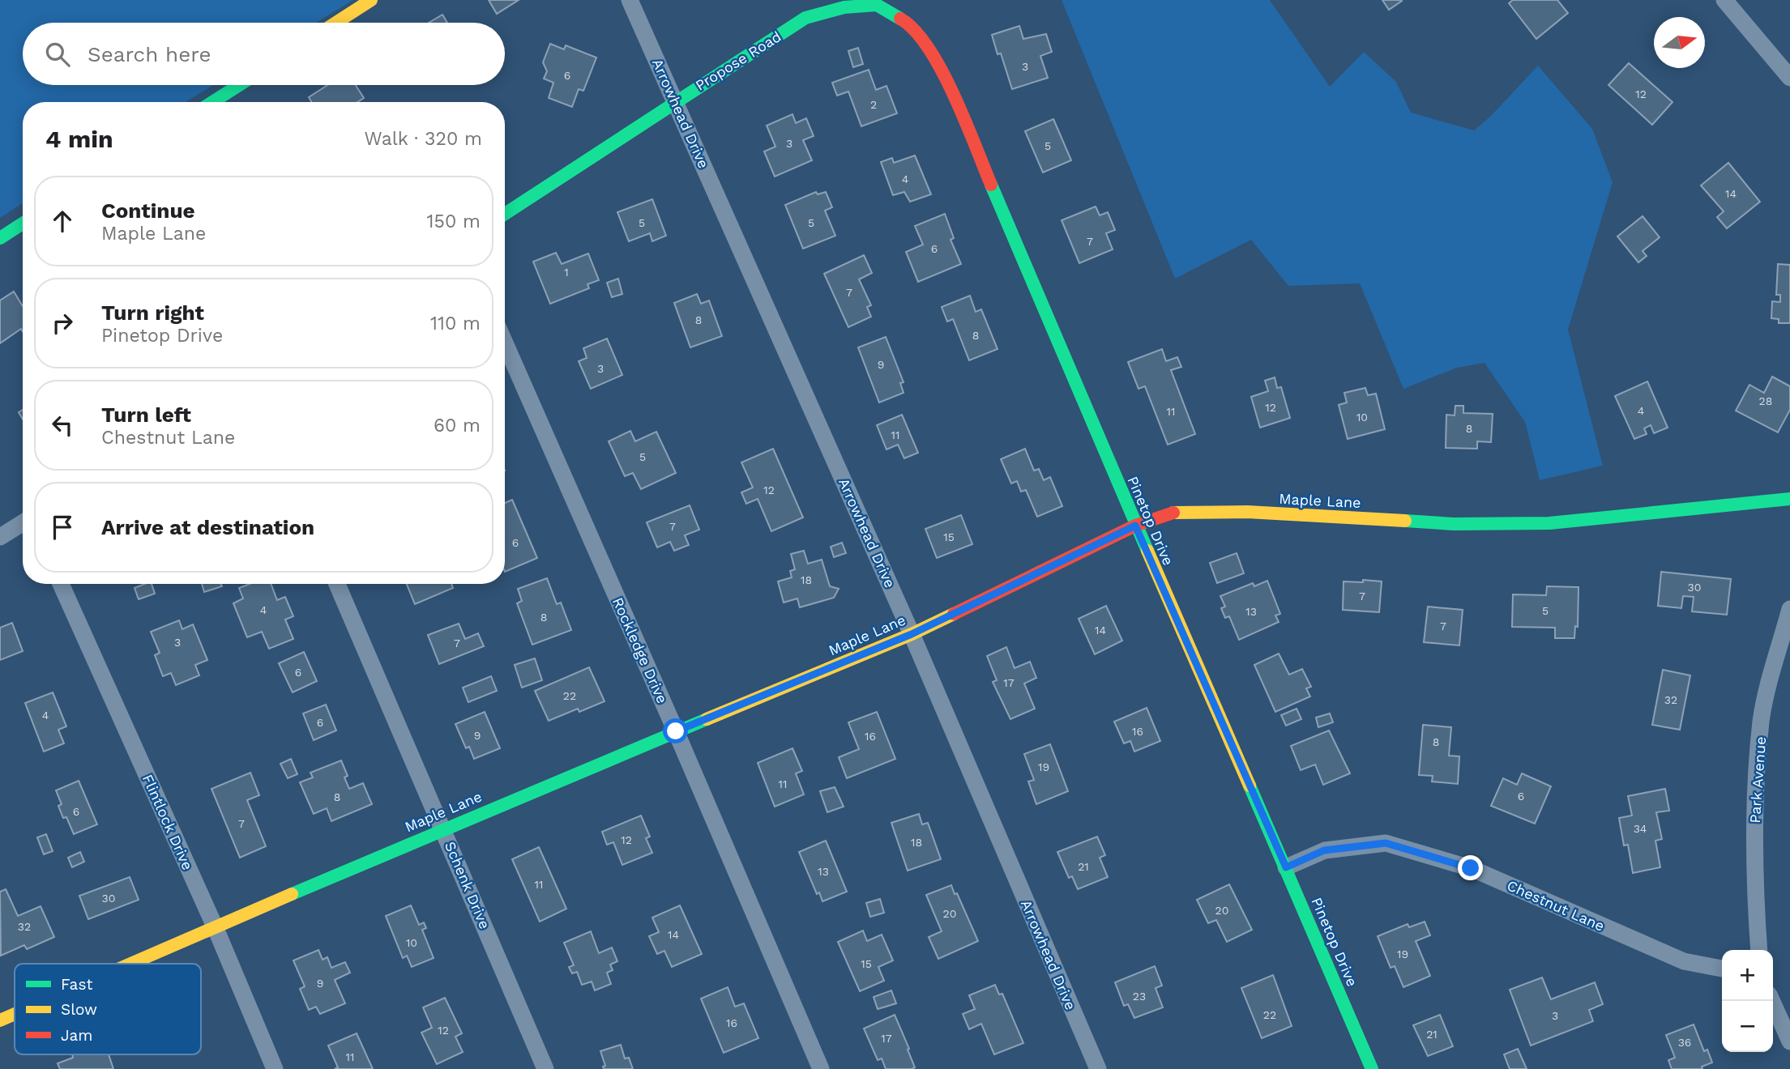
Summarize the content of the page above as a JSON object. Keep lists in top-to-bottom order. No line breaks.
{"streets":{"street":["Propose Road","Arrowhead Drive","Maple Lane","Pinetop Drive","Rockledge Drive","Park Avenue","Flintlock Drive","Schenk Drive","Chestnut Lane"]},"crossings":[["Propose Road","Arrowhead Drive"],["Propose Road","Pinetop Drive"],["Arrowhead Drive","Maple Lane"],["Maple Lane","Pinetop Drive"],["Maple Lane","Rockledge Drive"],["Maple Lane","Flintlock Drive"],["Maple Lane","Schenk Drive"],["Pinetop Drive","Chestnut Lane"]],"house_numbers":["3","6","12","2","3","5","4","14","5","5","7","6","1","7","8","8","9","3","28","12","4","11","10","8","11","5","12","7","15","6","18","30","7","4","5","13","8","7","14","3","7","6","17","22","32","4","6","16","9","16","8","19","11","6","8","6","7","34","12","18","21","13","11","30","20","20","32","14","10","19","15","9","23","22","3","16","12","21","17","36","11"],"legend":["Fast","Slow","Jam"],"north":"right","page":{"search":"Search here","heading":["4 min","Walk · 320 m"],"list":[["Continue","Maple Lane","150 m"],["Turn right","Pinetop Drive","110 m"],["Turn left","Chestnut Lane","60 m"],"Arrive at destination"],"map_buttons":["+","−"]}}
